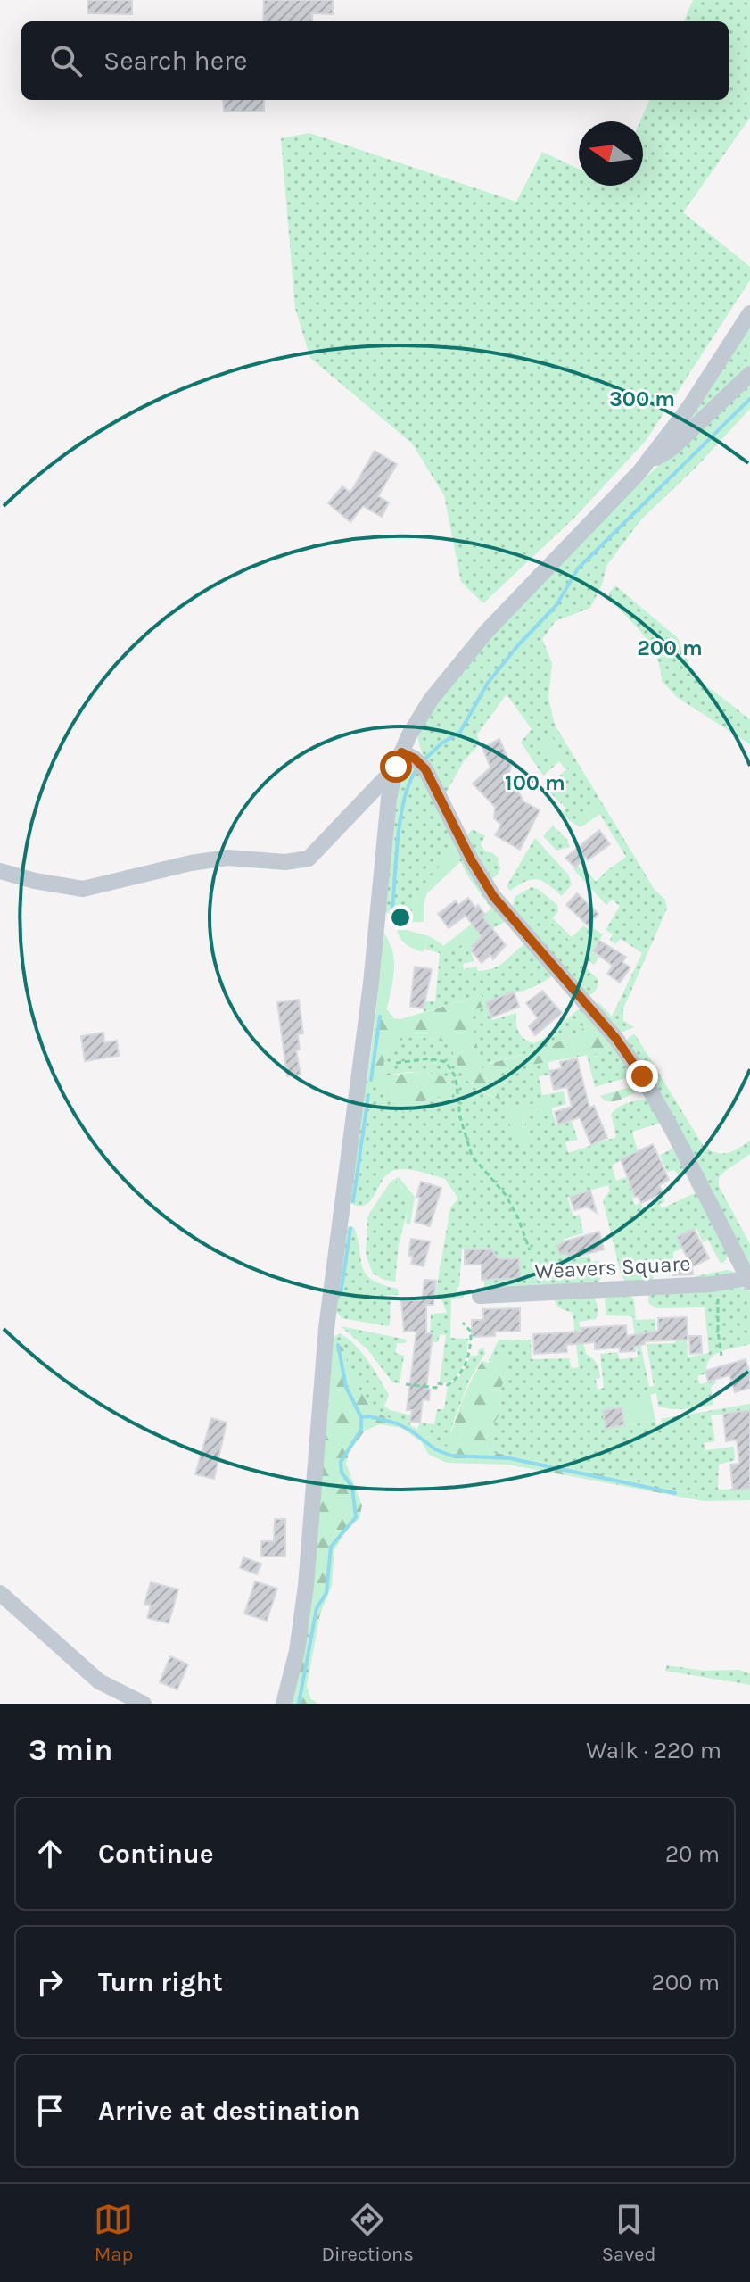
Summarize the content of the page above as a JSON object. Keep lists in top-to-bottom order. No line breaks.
{"streets":{"street":["Weavers Square"]},"north":"left","page":{"search":"Search here","heading":["3 min","Walk · 220 m"],"list":[["Continue","20 m"],["Turn right","200 m"],"Arrive at destination"],"nav":["Map","Directions","Saved"]},"rings":["300 m","200 m","100 m"]}
